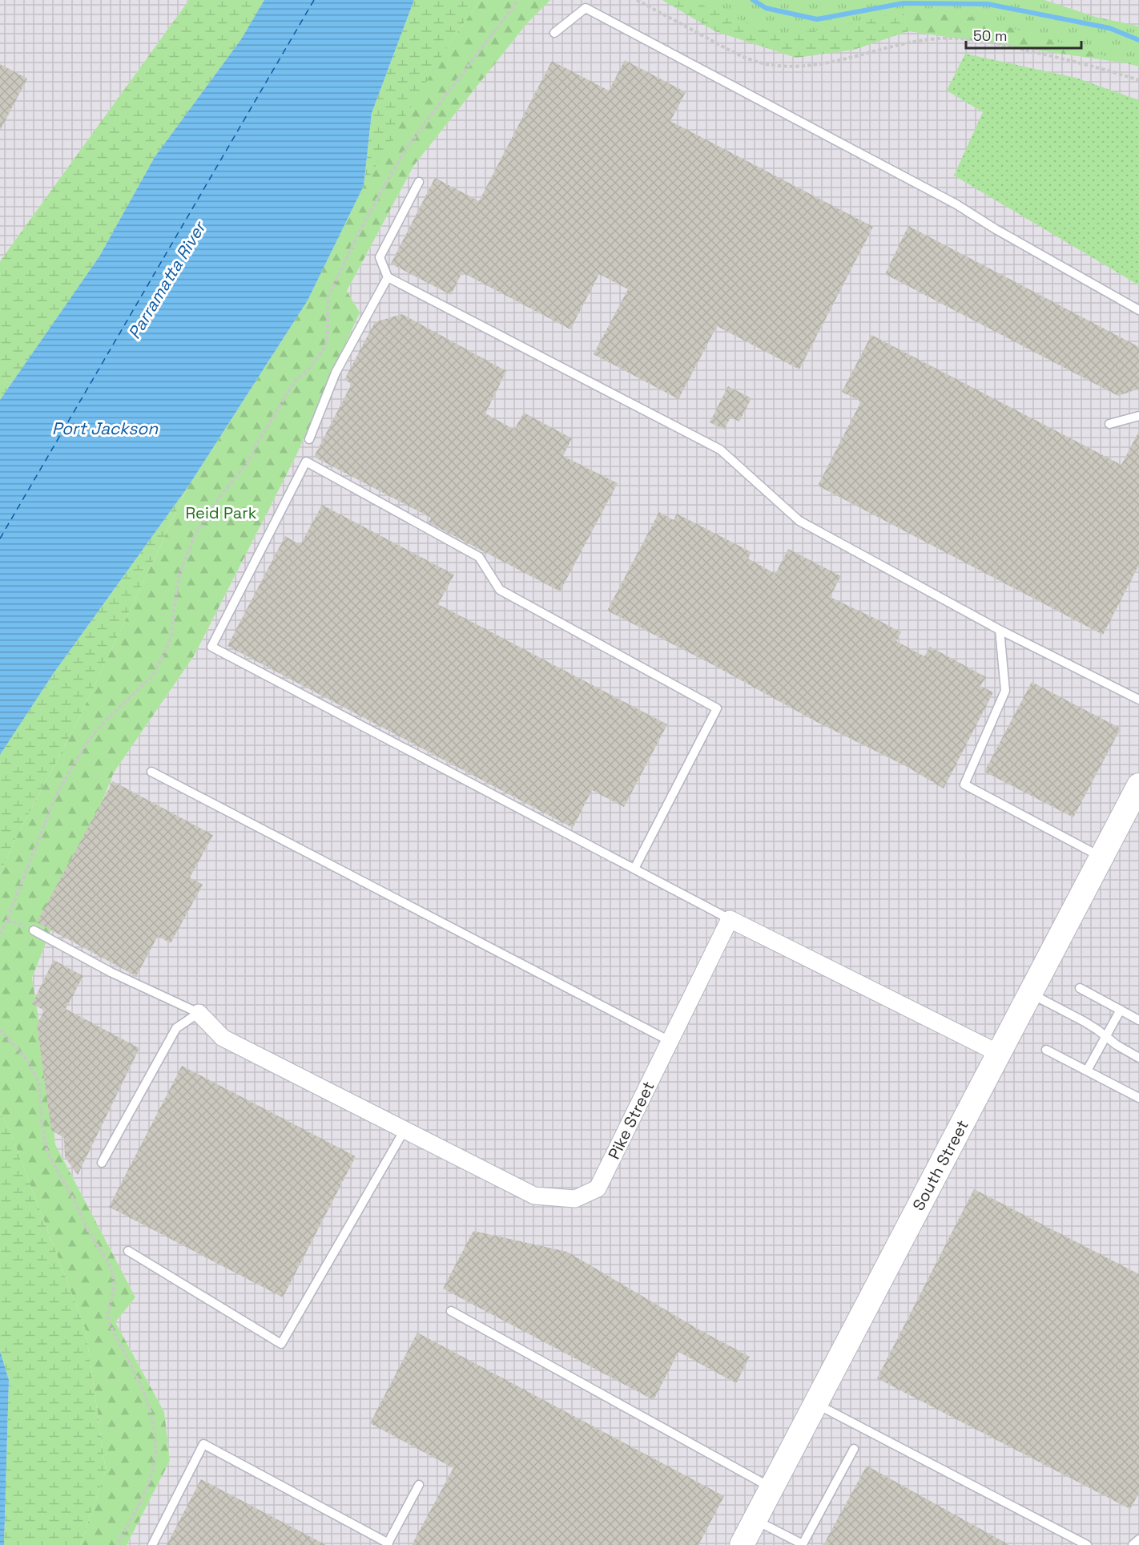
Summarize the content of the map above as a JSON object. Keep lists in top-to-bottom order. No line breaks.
{"streets":{"street":["Pike Street","South Street"]},"water":["Parramatta River","Port Jackson"],"parks":["Reid Park"],"scale_bar":"50 m"}
